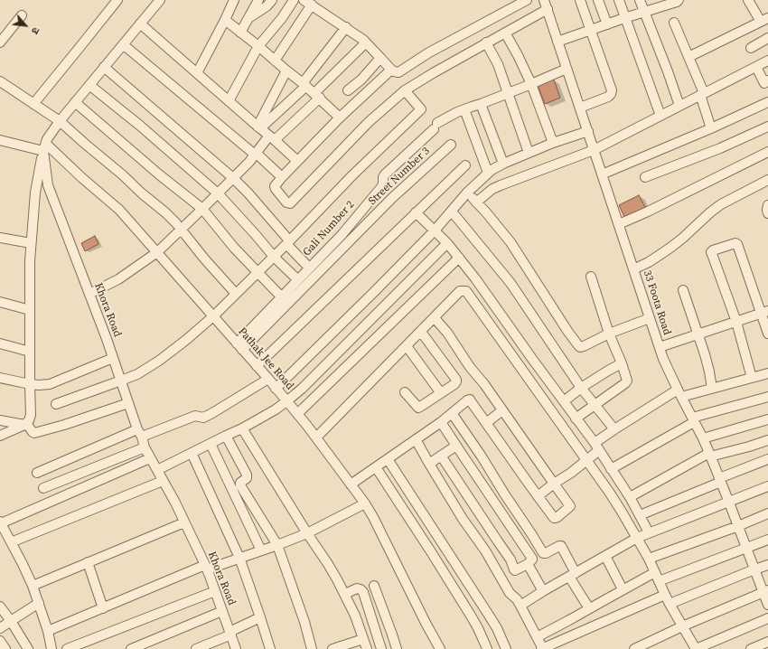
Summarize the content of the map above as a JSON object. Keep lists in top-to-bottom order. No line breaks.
{"streets":{"street":["Street Number 3","Gali Number 2","33 Foota Road","Khora Road","Pathak Jee Road"]},"crossings":[["Street Number 3","Gali Number 2"],["Street Number 3","Pathak Jee Road"],["Gali Number 2","33 Foota Road"],["Gali Number 2","Pathak Jee Road"],["Khora Road","Pathak Jee Road"]],"north":"bottom right"}
